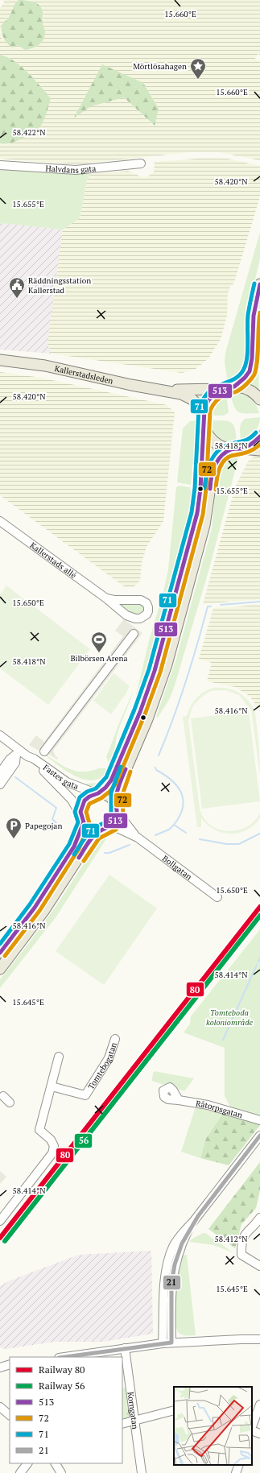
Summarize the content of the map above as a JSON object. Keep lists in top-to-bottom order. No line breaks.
{"streets":{"main road":["Kallerstadsleden"],"street":["Halvdans gata","Kallerstads allé","Fastes gata","Bollgatan","Tomtebogatan","Råtorpsgatan","Korngatan"]},"crossings":[["Fastes gata","Bollgatan"]],"parks":["Tomteboda koloniområde"],"places":{"place":["Mörtlösahagen"],"public building":["Räddningsstation Kallerstad"],"sports":["Bilbörsen Arena"],"parking":["Papegojan"]},"lines":["transit line 71","transit line 513","transit line 72","rail line 80","rail line 56","transit line 21"],"legend":["Railway 80","Railway 56","513","72","71","21"],"coordinates":["15.660°E","58.422°N","58.420°N","15.655°E","58.418°N","15.650°E","58.416°N","58.414°N","15.645°E","58.412°N"]}
